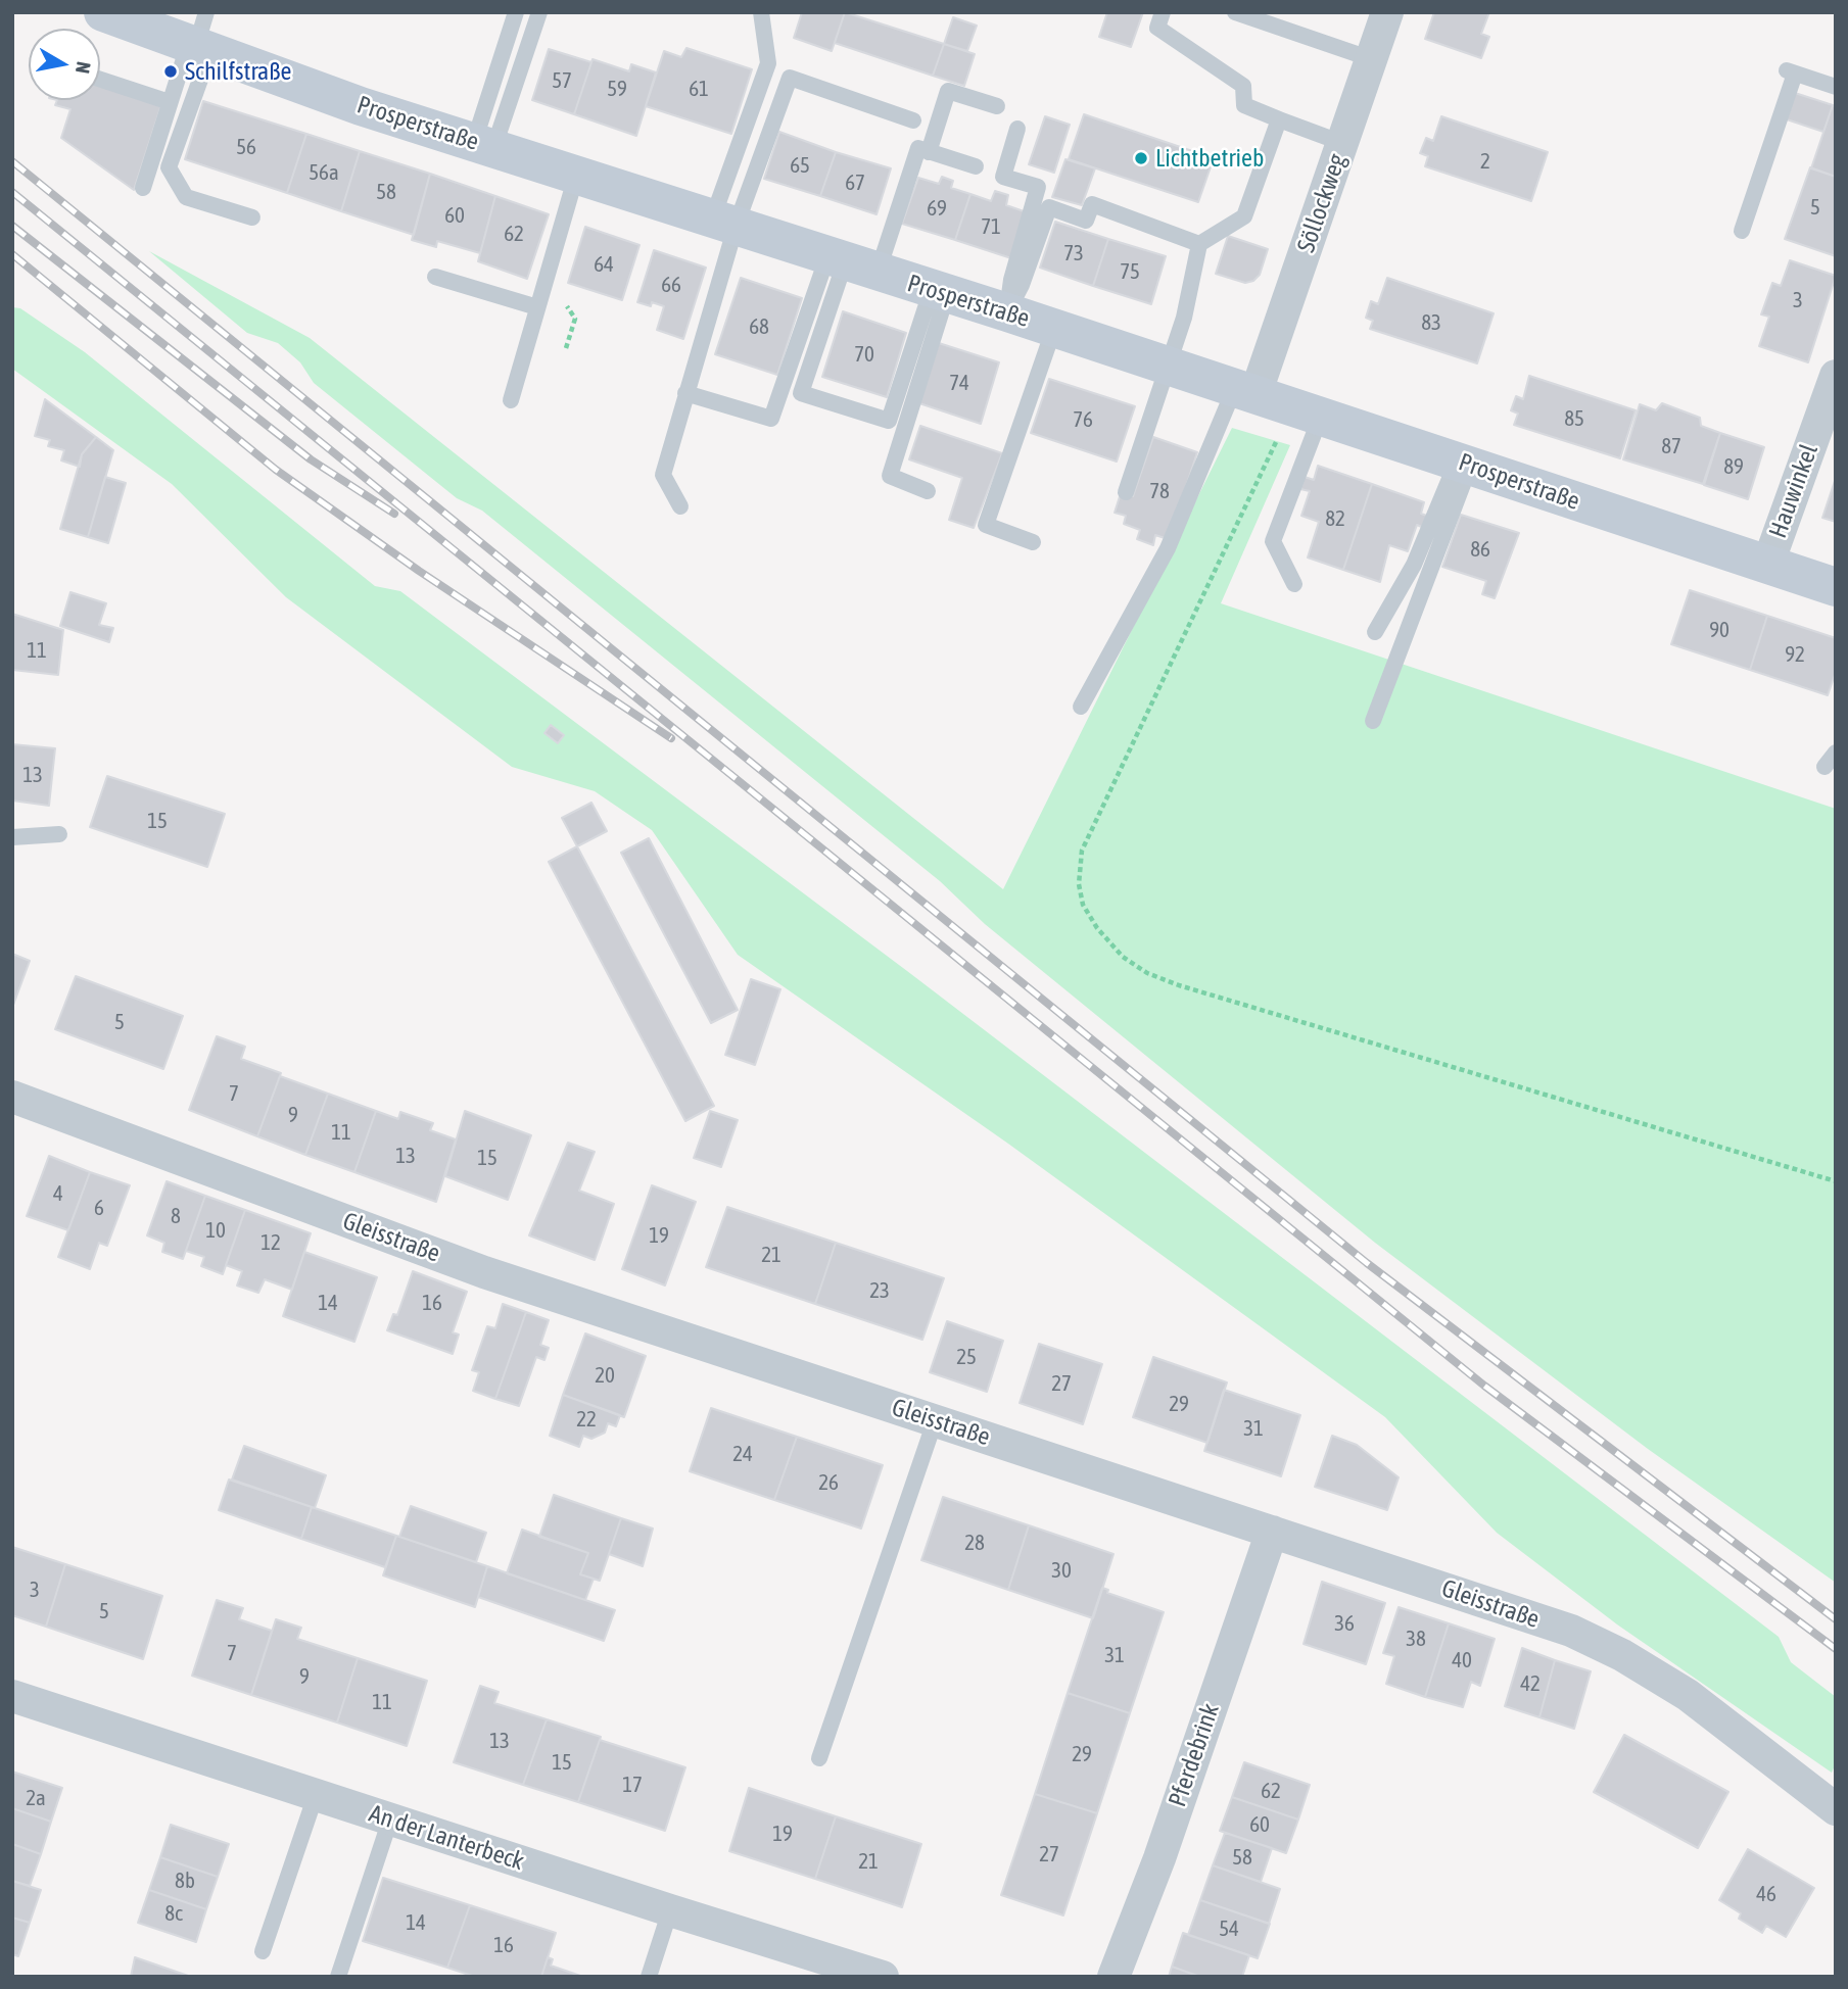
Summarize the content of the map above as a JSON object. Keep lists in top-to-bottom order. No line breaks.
{"streets":{"main road":["Prosperstraße"],"street":["Söllockweg","Hauwinkel","Gleisstraße","Pferdebrink","An der Lanterbeck"]},"crossings":[["Prosperstraße","Söllockweg"],["Prosperstraße","Hauwinkel"],["Gleisstraße","Pferdebrink"]],"places":["Schilfstraße","Lichtbetrieb"],"house_numbers":["57","59","61","56","2","65","56a","67","58","5","69","60","71","62","73","64","75","66","3","83","68","70","74","85","76","87","89","78","82","86","90","11","92","13","15","5","7","9","11","13","15","4","6","8","10","19","12","21","23","14","16","25","20","27","29","22","31","24","26","28","30","3","5","36","38","7","31","40","9","42","11","13","29","15","17","62","2a","60","19","27","58","21","8b","46","8c","14","54","16"],"north":"right"}
